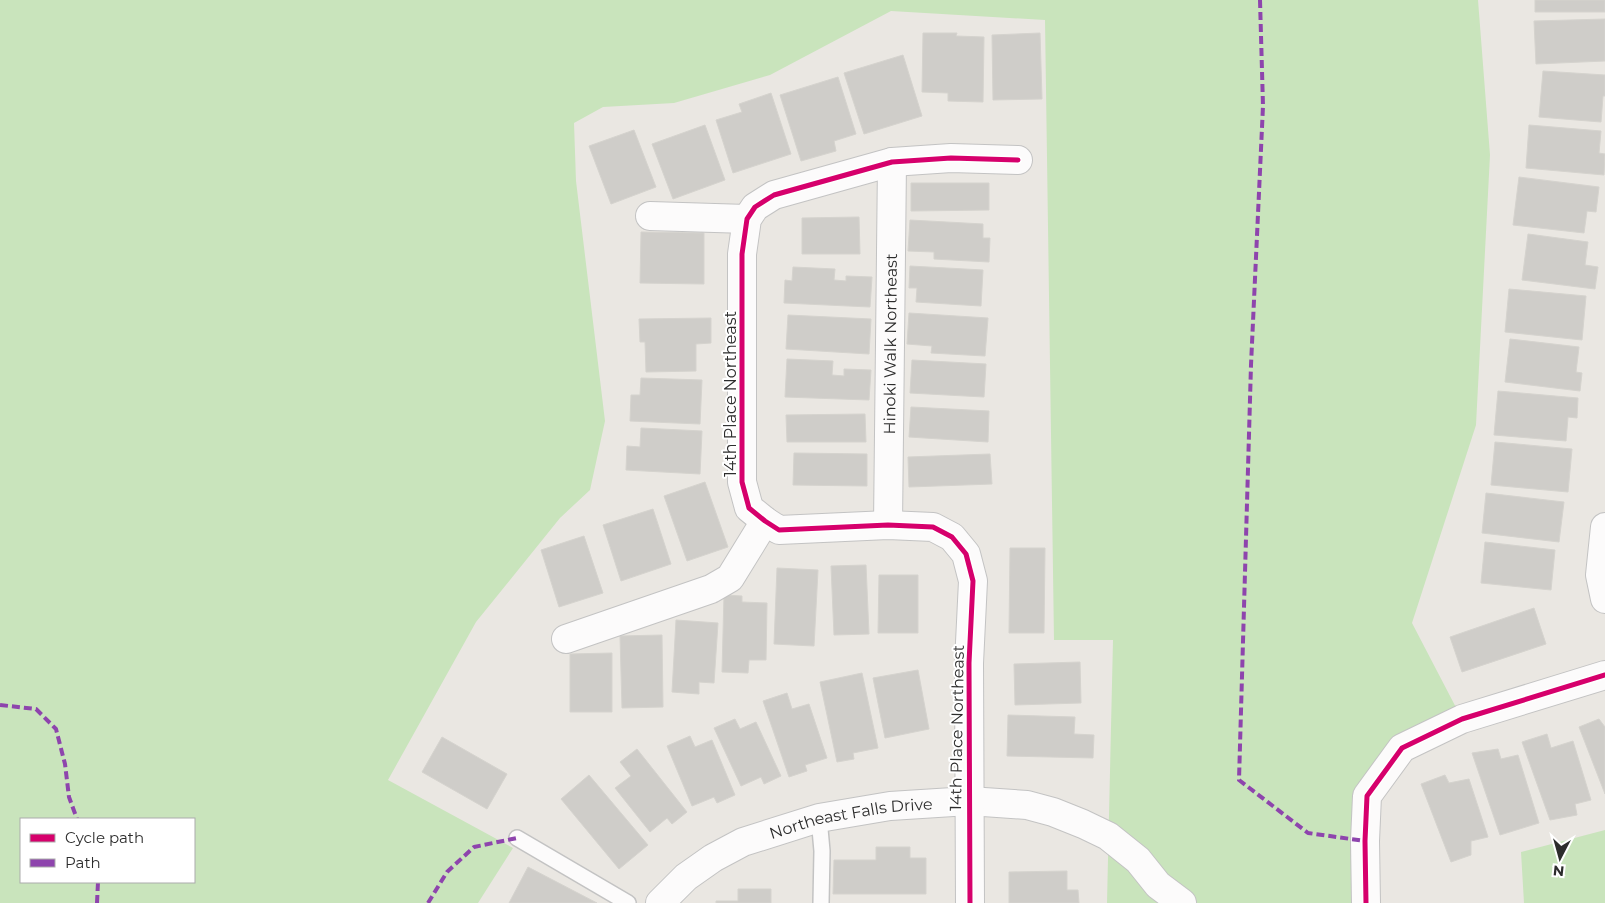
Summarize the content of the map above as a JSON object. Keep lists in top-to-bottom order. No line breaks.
{"streets":{"street":["Hinoki Walk Northeast","14th Place Northeast","Northeast Falls Drive"]},"crossings":[["Hinoki Walk Northeast","14th Place Northeast"],["14th Place Northeast","Northeast Falls Drive"]],"legend":["Cycle path","Path"],"north":"bottom"}
